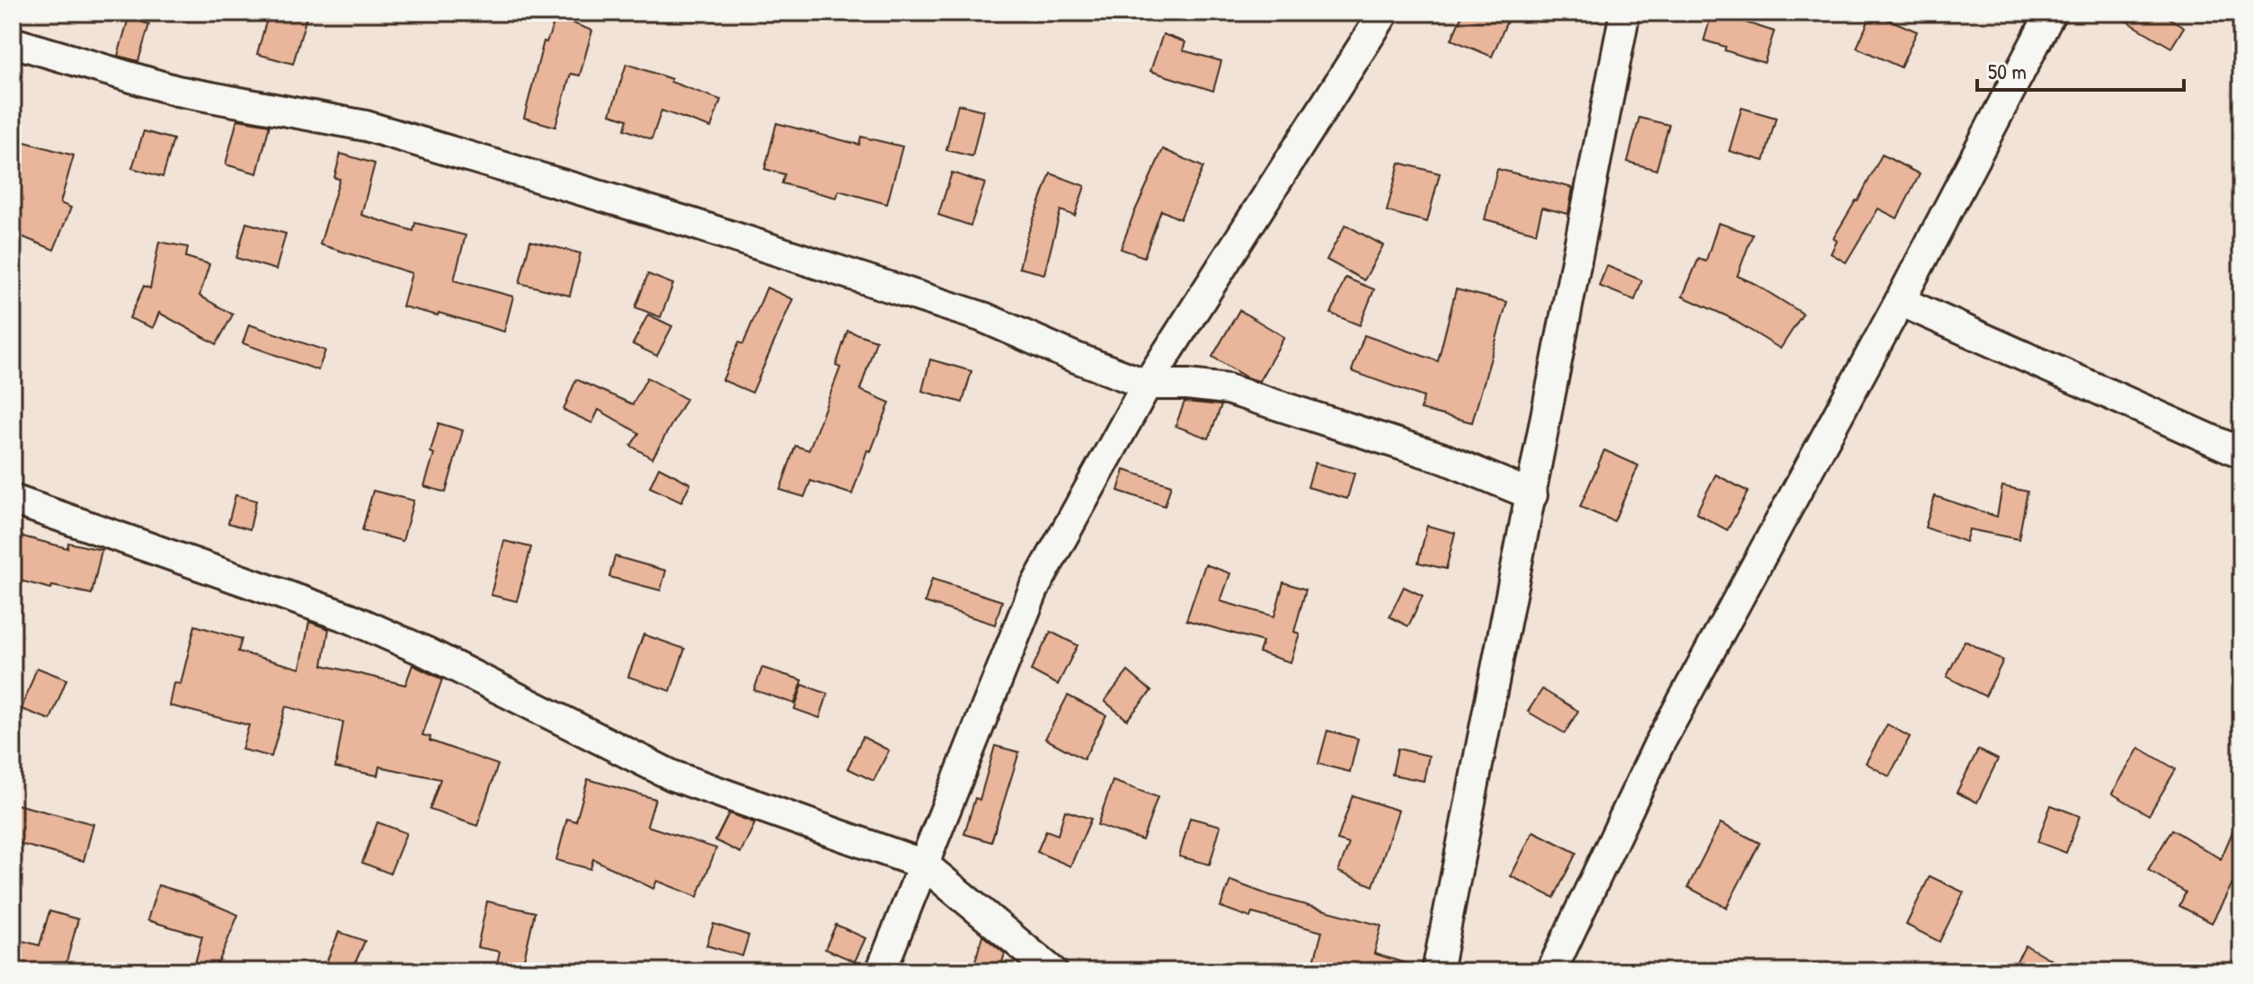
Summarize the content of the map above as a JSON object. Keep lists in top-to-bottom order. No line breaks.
{"scale_bar":"50 m"}
